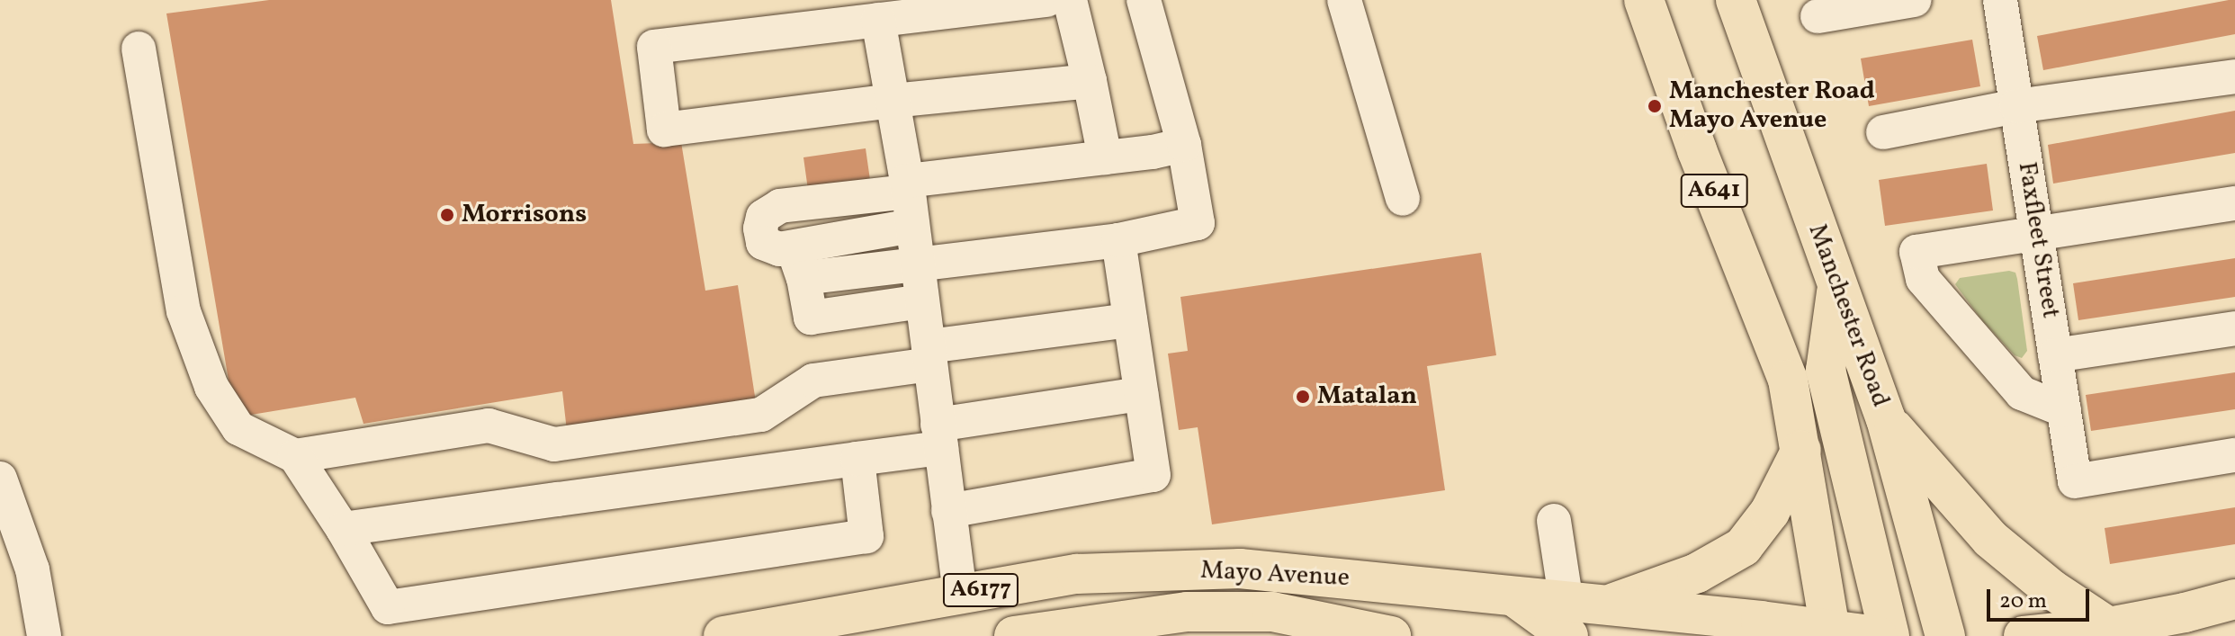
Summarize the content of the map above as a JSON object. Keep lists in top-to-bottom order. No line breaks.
{"streets":{"main road":["A641","Manchester Road","Mayo Avenue","A6177"],"street":["Faxfleet Street"]},"places":["Manchester Road Mayo Avenue","Morrisons","Matalan"],"scale_bar":"20 m"}
